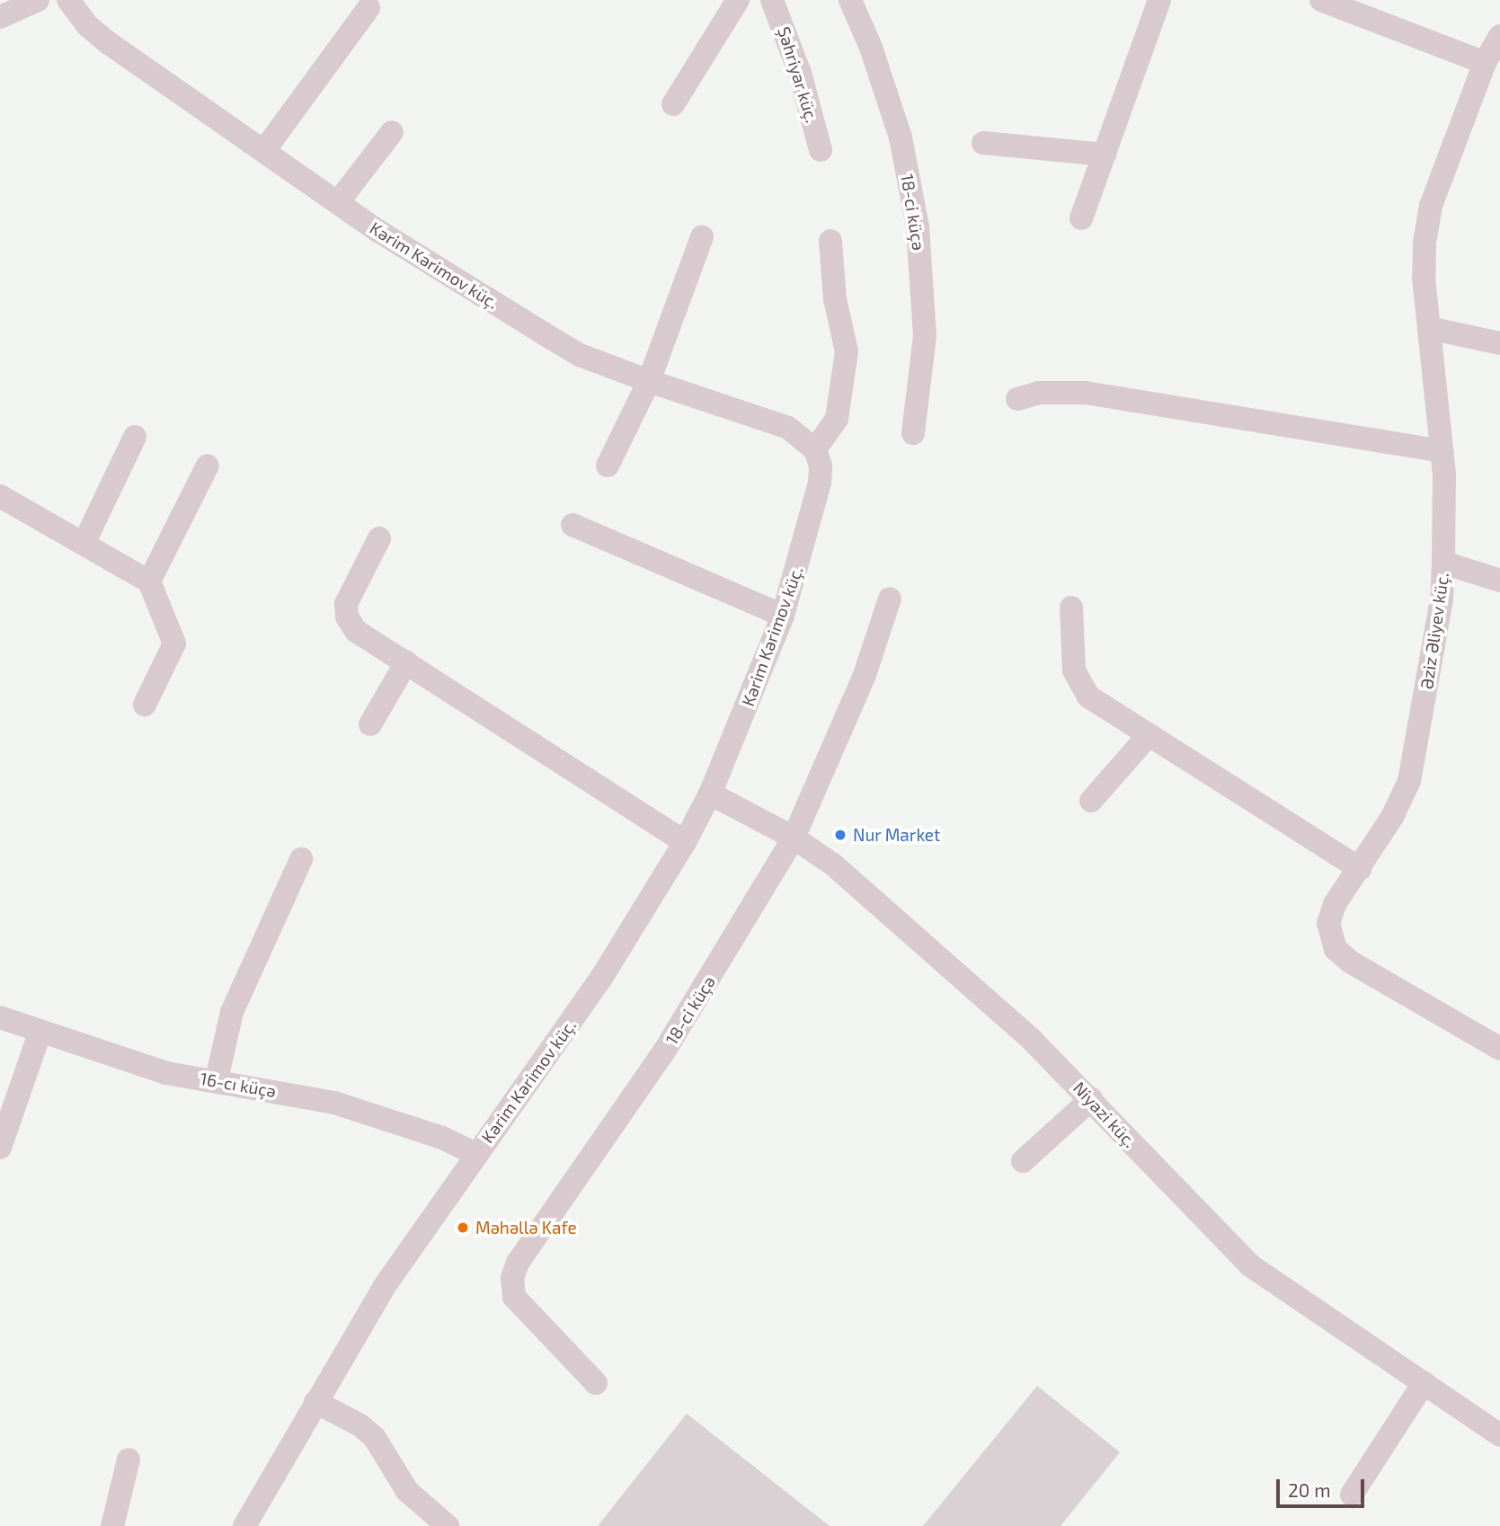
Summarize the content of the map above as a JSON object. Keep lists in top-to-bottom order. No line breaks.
{"streets":{"street":["Şəhriyar küç.","18-ci küçə","Kərim Kərimov küç.","Əziz Əliyev küç.","16-cı küçə","Niyazi küç."]},"crossings":[["18-ci küçə","Niyazi küç."],["Kərim Kərimov küç.","16-cı küçə"],["Kərim Kərimov küç.","Niyazi küç."]],"places":["Nur Market","Məhəllə Kafe"],"scale_bar":"20 m"}
